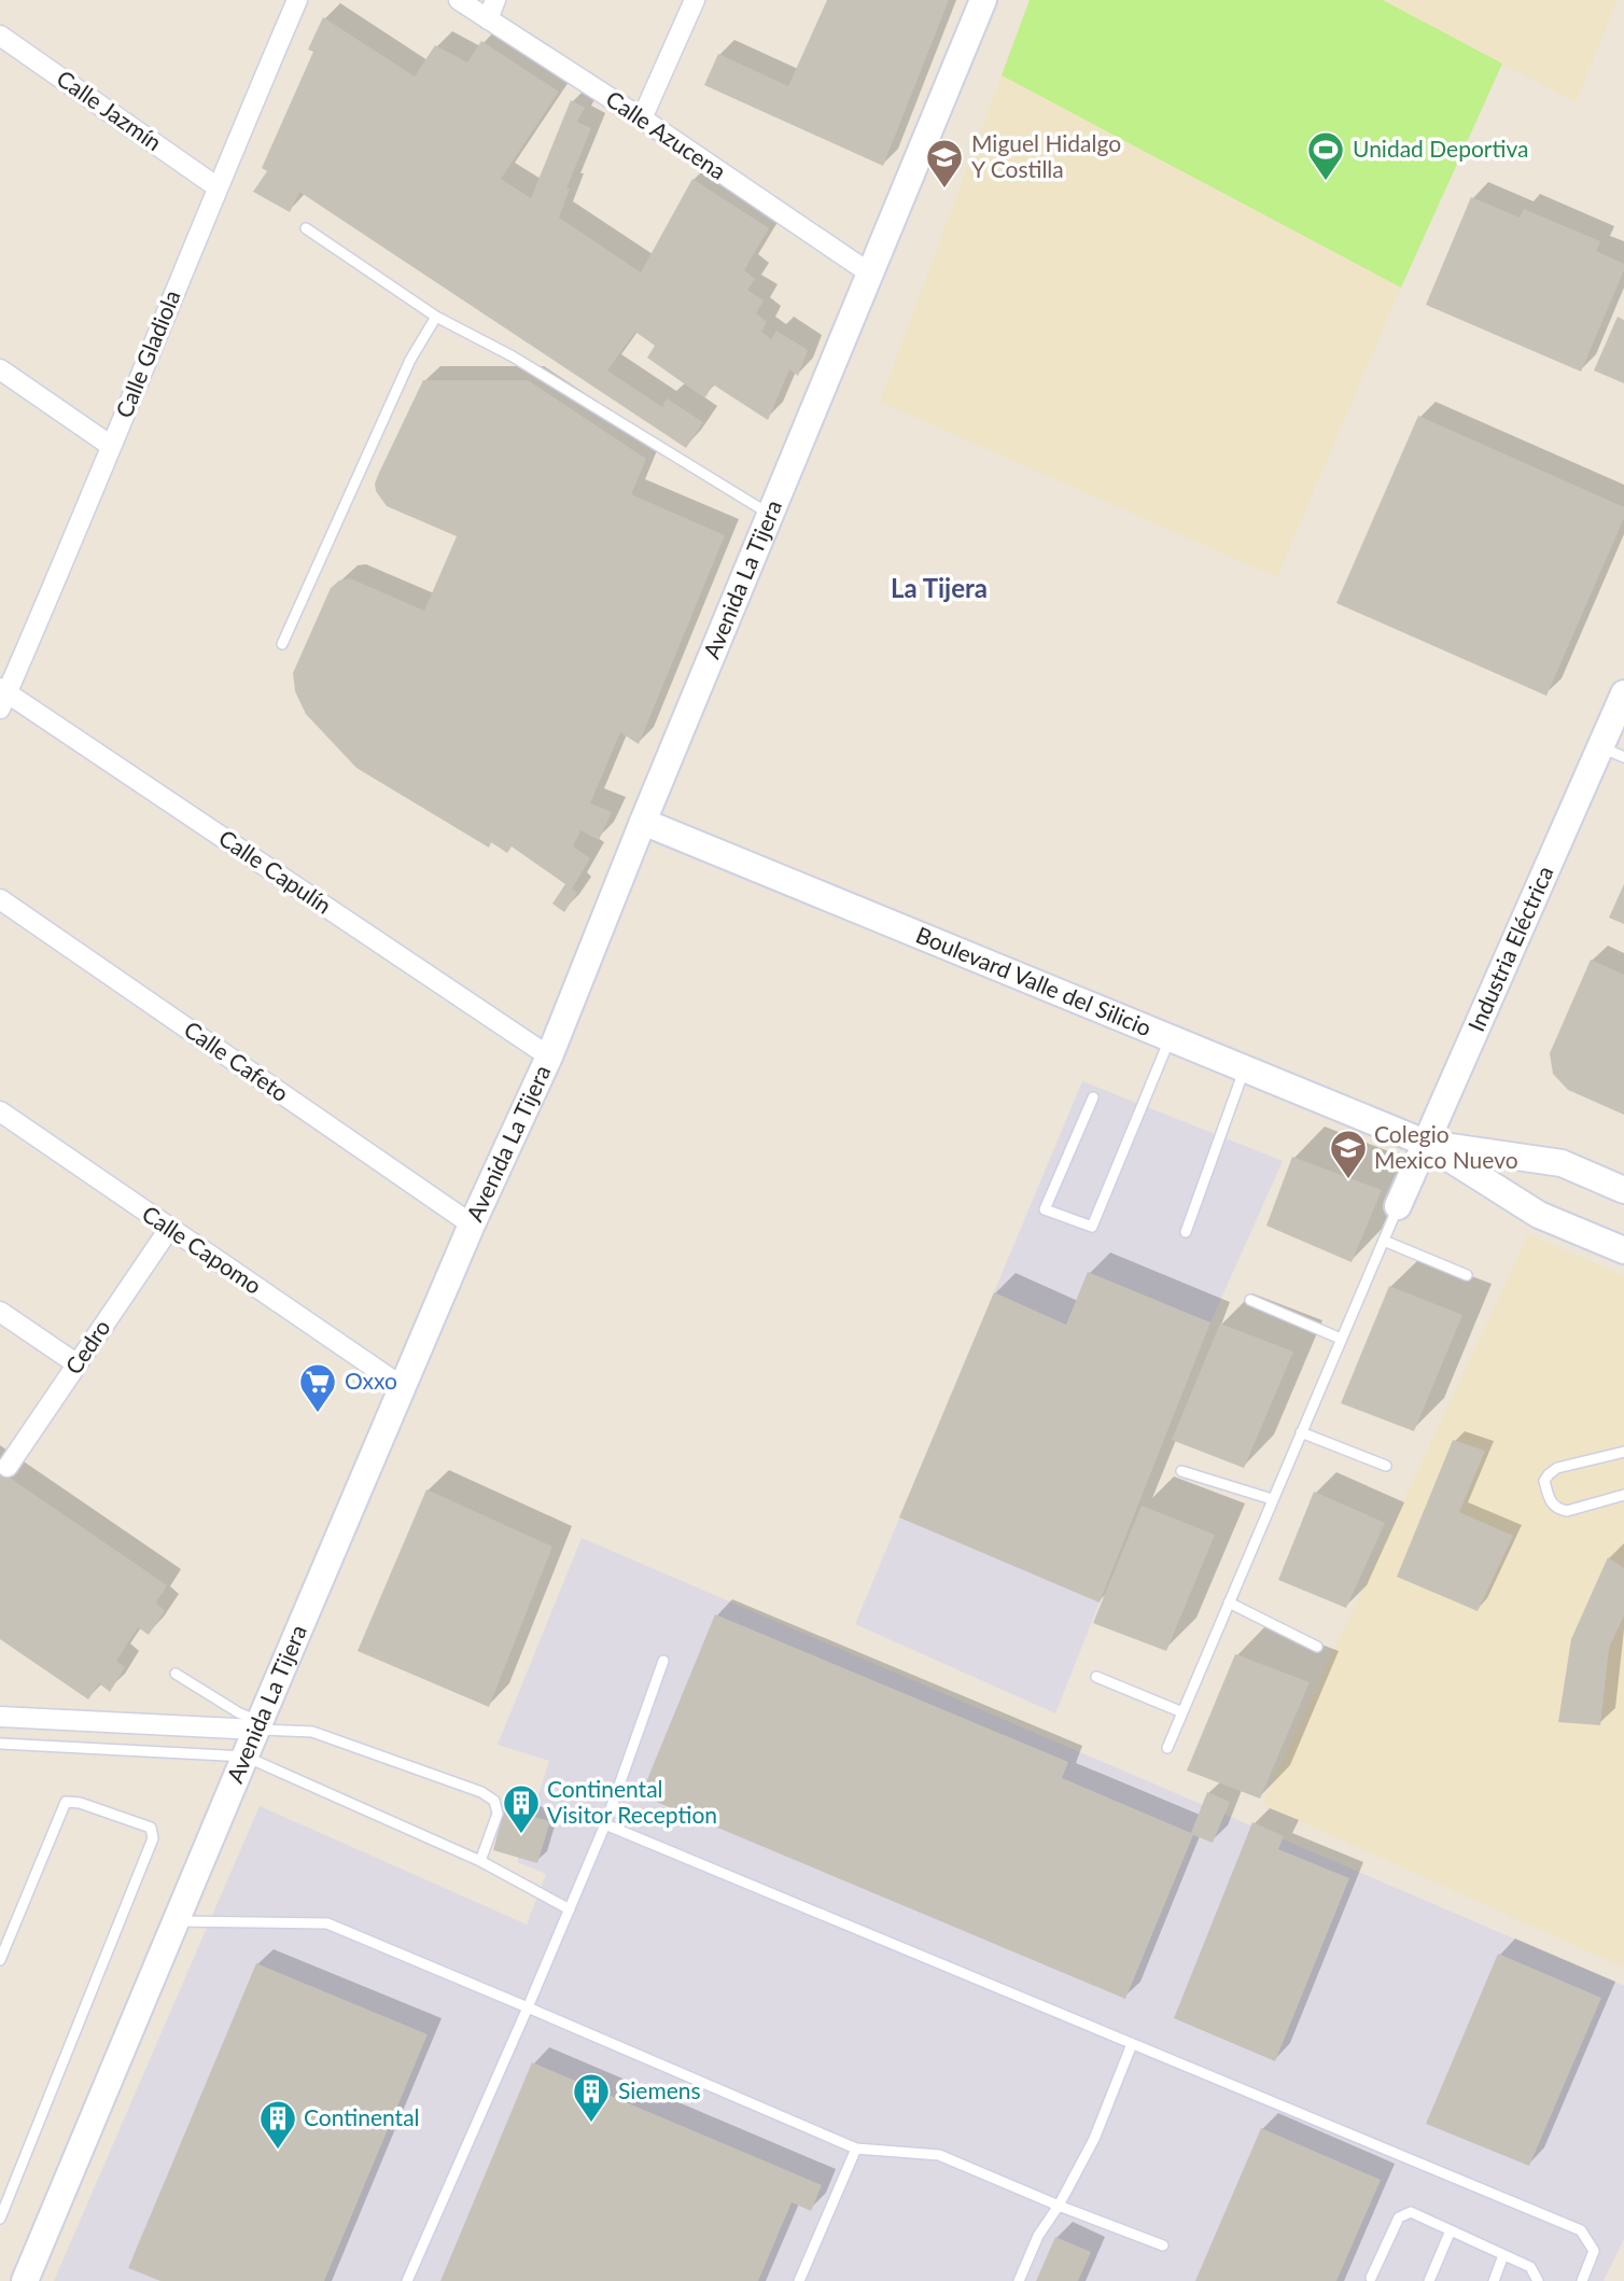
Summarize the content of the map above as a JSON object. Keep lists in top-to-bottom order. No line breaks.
{"streets":{"main road":["Avenida La Tijera","Industria Eléctrica","Boulevard Valle del Silicio"],"street":["Calle Jazmín","Calle Azucena","Calle Gladiola","Calle Capulín","Calle Cafeto","Calle Capomo","Cedro"]},"crossings":[["Calle Jazmín","Calle Gladiola"],["Calle Azucena","Avenida La Tijera"],["Calle Gladiola","Calle Capulín"],["Avenida La Tijera","Calle Capulín"],["Avenida La Tijera","Boulevard Valle del Silicio"],["Avenida La Tijera","Calle Cafeto"],["Avenida La Tijera","Calle Capomo"],["Industria Eléctrica","Boulevard Valle del Silicio"],["Calle Capomo","Cedro"]],"districts":["La Tijera"],"places":{"sports":["Unidad Deportiva"],"school or university":["Miguel Hidalgo Y Costilla","Colegio Mexico Nuevo"],"supermarket":["Oxxo"],"building":["Continental Visitor Reception","Siemens","Continental"]}}
